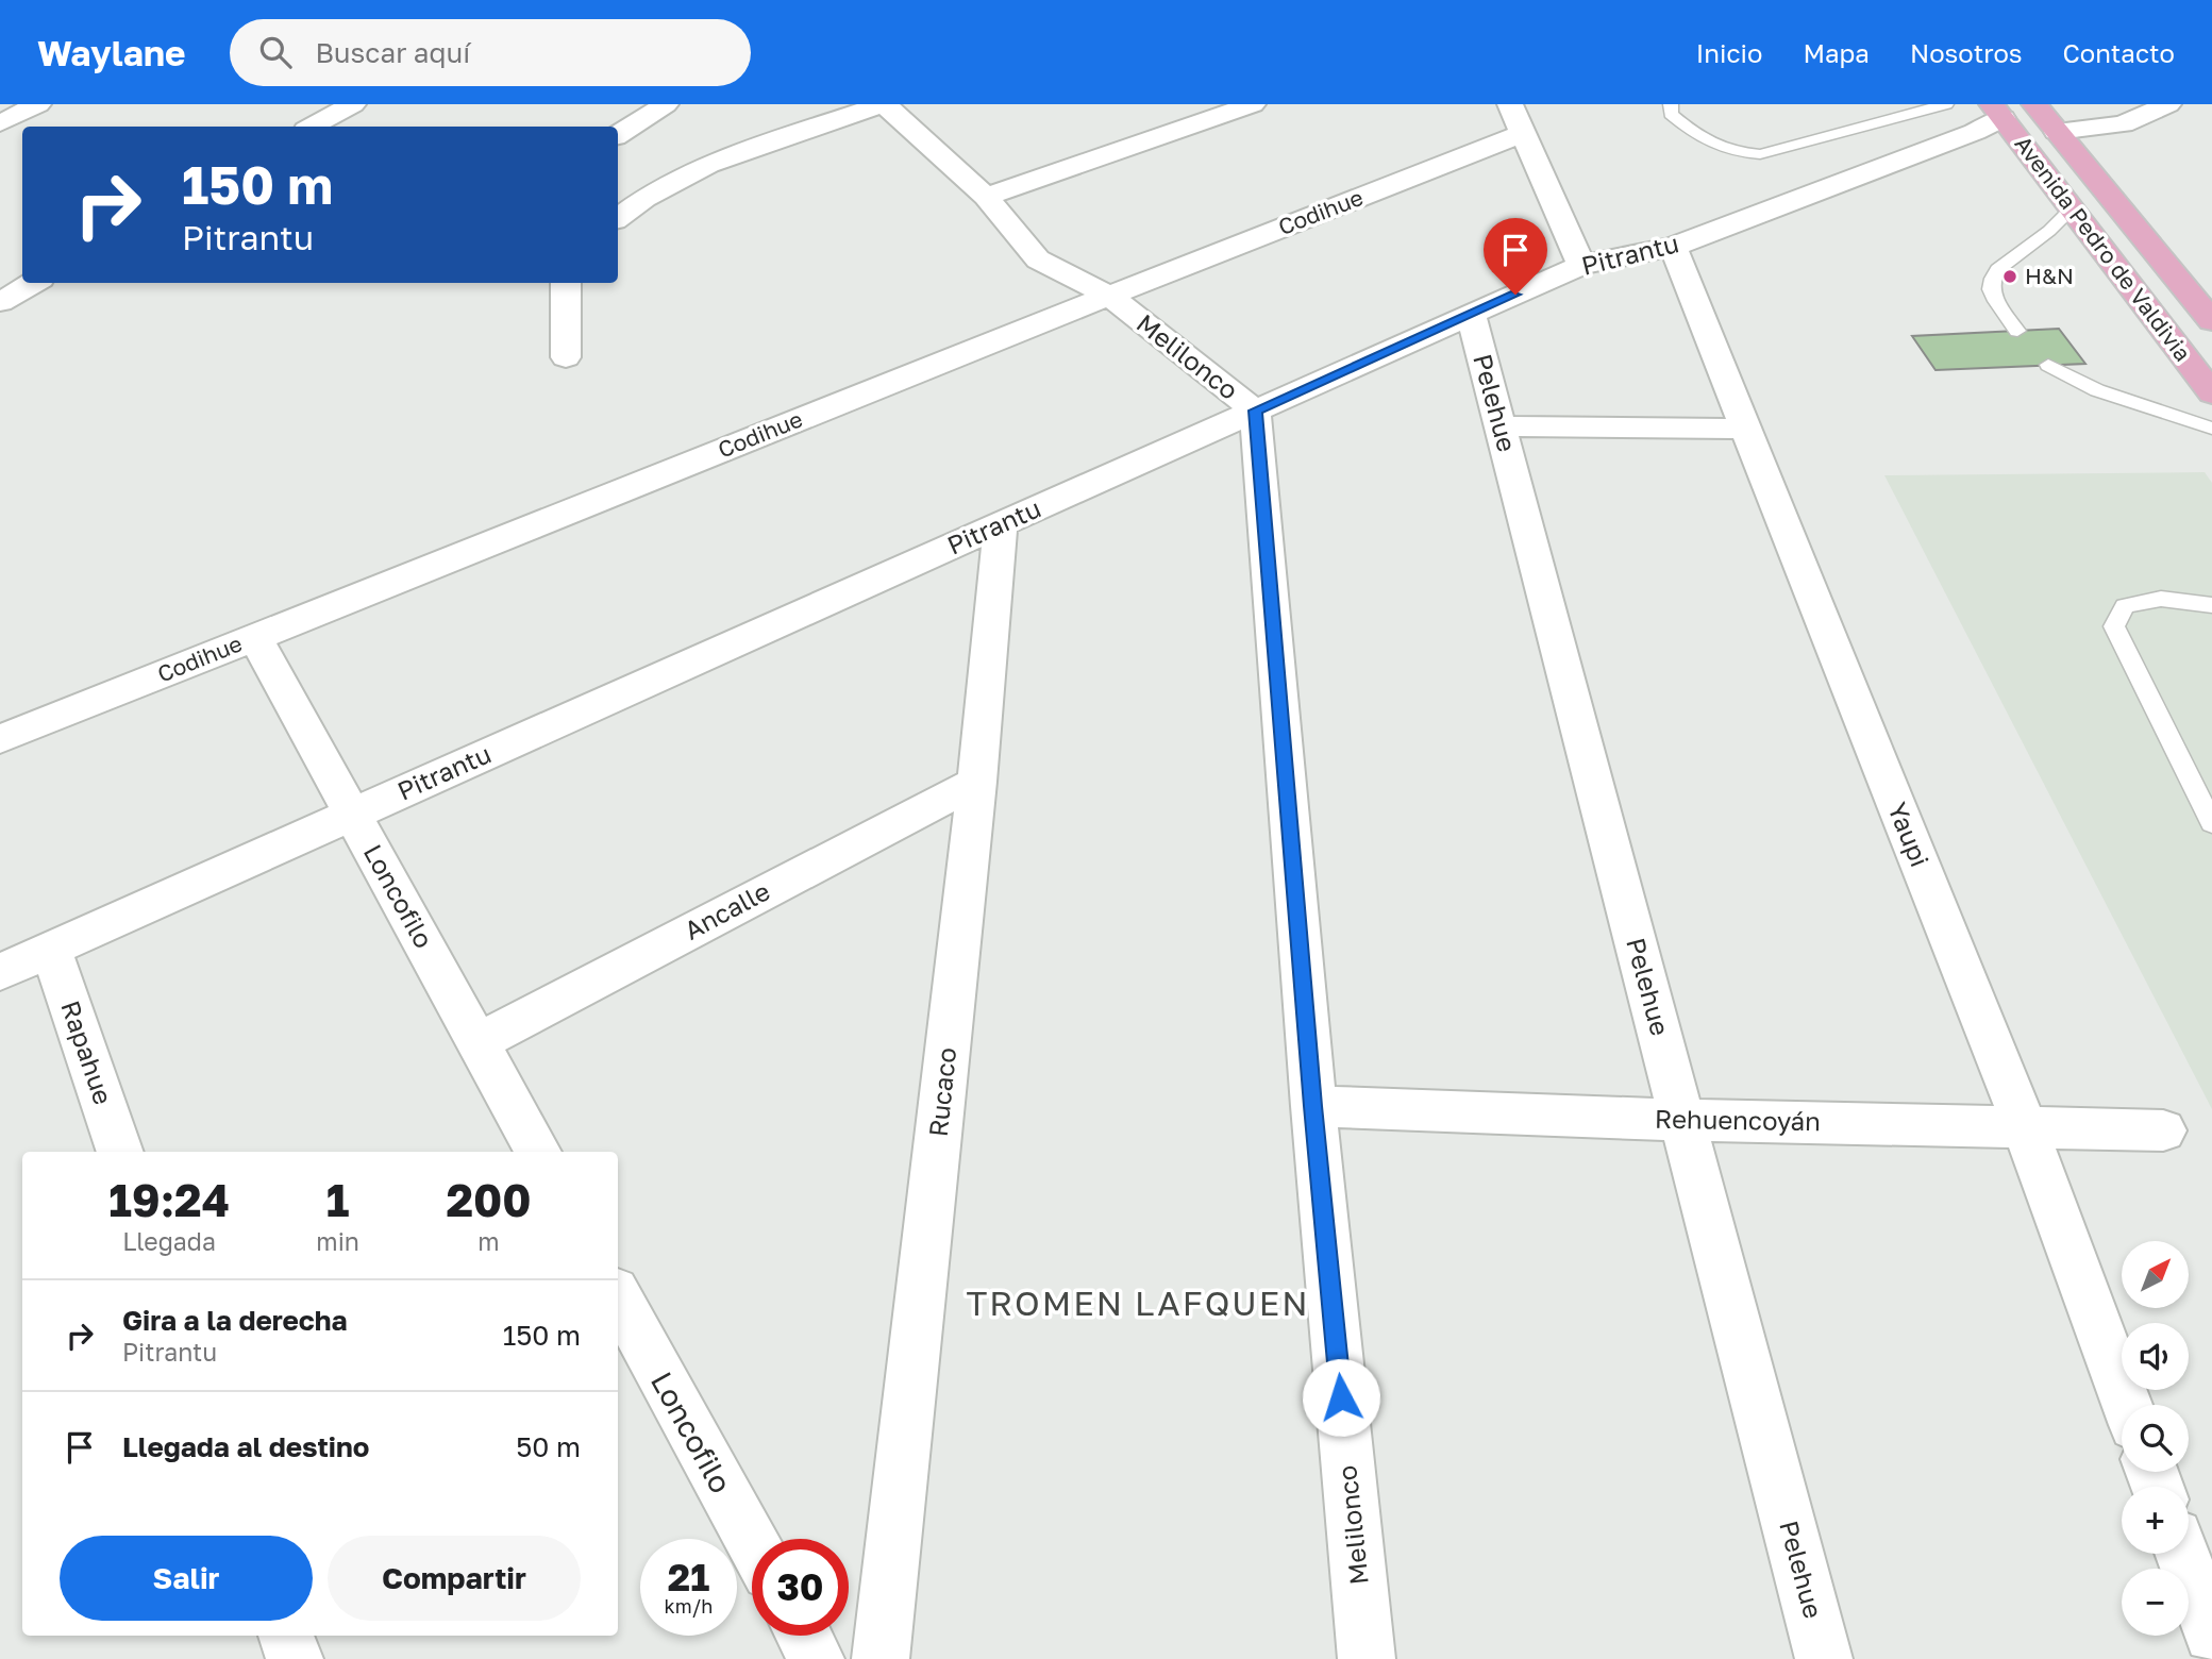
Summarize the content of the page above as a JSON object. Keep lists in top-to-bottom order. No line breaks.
{"streets":{"main road":["Avenida Pedro de Valdivia"],"street":["Codihue","Pitrantu","Melilonco","Pelehue","Yaupi","Loncofilo","Ancalle","Rapahue","Rucaco","Rehuencoyán"]},"crossings":[["Codihue","Melilonco"],["Codihue","Loncofilo"],["Avenida Pedro de Valdivia","Pitrantu"],["Pitrantu","Melilonco"],["Pitrantu","Pelehue"],["Pitrantu","Yaupi"],["Pitrantu","Loncofilo"],["Pitrantu","Rapahue"],["Pitrantu","Rucaco"],["Melilonco","Rehuencoyán"],["Pelehue","Rehuencoyán"],["Yaupi","Rehuencoyán"],["Loncofilo","Ancalle"],["Ancalle","Rucaco"]],"districts":["TROMEN LAFQUEN"],"places":["H&N"],"north":"top right","page":{"header":"Waylane","search":"Buscar aquí","nav":["Inicio","Mapa","Nosotros","Contacto"],"turn":["150 m","Pitrantu"],"eta":["19:24","Llegada","1","min","200","m"],"map_buttons":["+","−"],"list":[{"name":"Gira a la derecha","note":"Pitrantu","value":"150 m"},{"name":"Llegada al destino","value":"50 m"}],"buttons":["Salir","Compartir"],"speed":"21 km/h","limit":"30"}}
